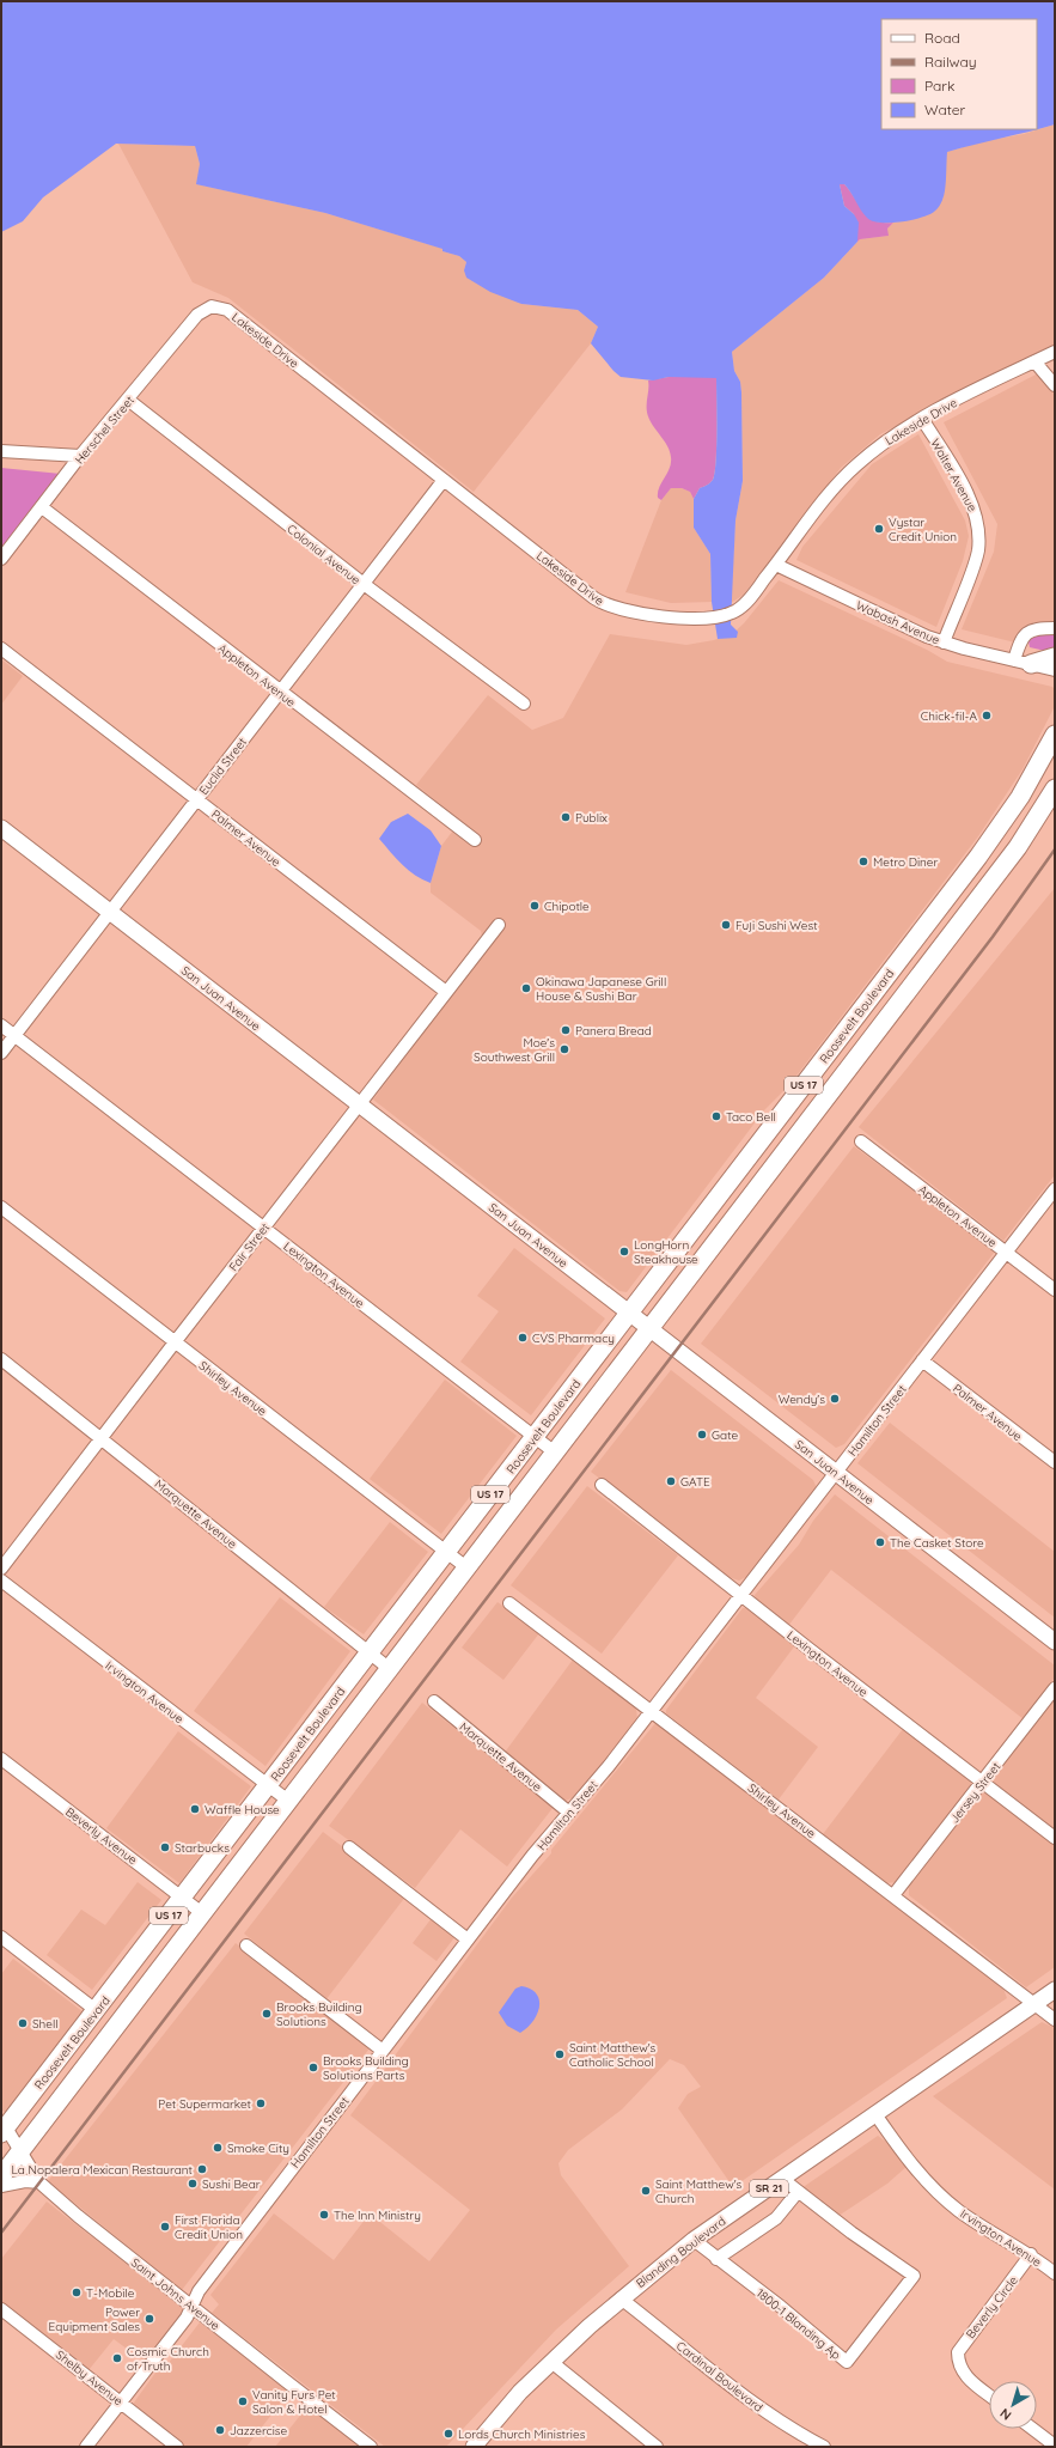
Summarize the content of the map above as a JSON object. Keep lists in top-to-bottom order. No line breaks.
{"streets":{"highway":["Roosevelt Boulevard","US 17"],"main road":["San Juan Avenue","SR 21","Blanding Boulevard"],"street":["Lakeside Drive","Herschel Street","Walter Avenue","Colonial Avenue","Wabash Avenue","Appleton Avenue","Euclid Street","Palmer Avenue","Fair Street","Lexington Avenue","Shirley Avenue","Hamilton Street","Marquette Avenue","Irvington Avenue","Jersey Street","Beverly Avenue","Saint Johns Avenue","Beverly Circle","1800-1 Blanding Ap","Cardinal Boulevard","Shelby Avenue"]},"crossings":[["Lakeside Drive","Herschel Street"],["Lakeside Drive","Walter Avenue"],["Lakeside Drive","Wabash Avenue"],["Lakeside Drive","Euclid Street"],["Herschel Street","Colonial Avenue"],["Herschel Street","Appleton Avenue"],["Walter Avenue","Wabash Avenue"],["Colonial Avenue","Euclid Street"],["Appleton Avenue","Euclid Street"],["Appleton Avenue","Hamilton Street"],["Euclid Street","Palmer Avenue"],["Euclid Street","San Juan Avenue"],["Euclid Street","Lexington Avenue"],["Palmer Avenue","Fair Street"],["Palmer Avenue","Hamilton Street"],["San Juan Avenue","Roosevelt Boulevard"],["San Juan Avenue","Fair Street"],["San Juan Avenue","Hamilton Street"],["Roosevelt Boulevard","Lexington Avenue"],["Roosevelt Boulevard","Shirley Avenue"],["Roosevelt Boulevard","Marquette Avenue"],["Roosevelt Boulevard","Irvington Avenue"],["Roosevelt Boulevard","Beverly Avenue"],["Roosevelt Boulevard","Saint Johns Avenue"],["Fair Street","Lexington Avenue"],["Fair Street","Shirley Avenue"],["Fair Street","Marquette Avenue"],["Lexington Avenue","Hamilton Street"],["Lexington Avenue","Jersey Street"],["Shirley Avenue","Hamilton Street"],["Shirley Avenue","Jersey Street"],["Shirley Avenue","Blanding Boulevard"],["Hamilton Street","Marquette Avenue"],["Hamilton Street","Saint Johns Avenue"],["Hamilton Street","Shelby Avenue"],["Irvington Avenue","Blanding Boulevard"],["Irvington Avenue","Beverly Circle"],["Blanding Boulevard","1800-1 Blanding Ap"],["Blanding Boulevard","Cardinal Boulevard"]],"places":["Vystar Credit Union","Chick-fil-A","Publix","Metro Diner","Chipotle","Fuji Sushi West","Okinawa Japanese Grill House & Sushi Bar","Panera Bread","Moe's Southwest Grill","Taco Bell","LongHorn Steakhouse","CVS Pharmacy","Wendy's","Gate","GATE","The Casket Store","Waffle House","Starbucks","Brooks Building Solutions","Shell","Saint Matthew's Catholic School","Brooks Building Solutions Parts","Pet Supermarket","Smoke City","La Nopalera Mexican Restaurant","Sushi Bear","Saint Matthew's Church","The Inn Ministry","First Florida Credit Union","T-Mobile","Power Equipment Sales","Cosmic Church of Truth","Vanity Furs Pet Salon & Hotel","Jazzercise","Lords Church Ministries"],"legend":["Road","Railway","Park","Water"],"north":"bottom left"}
